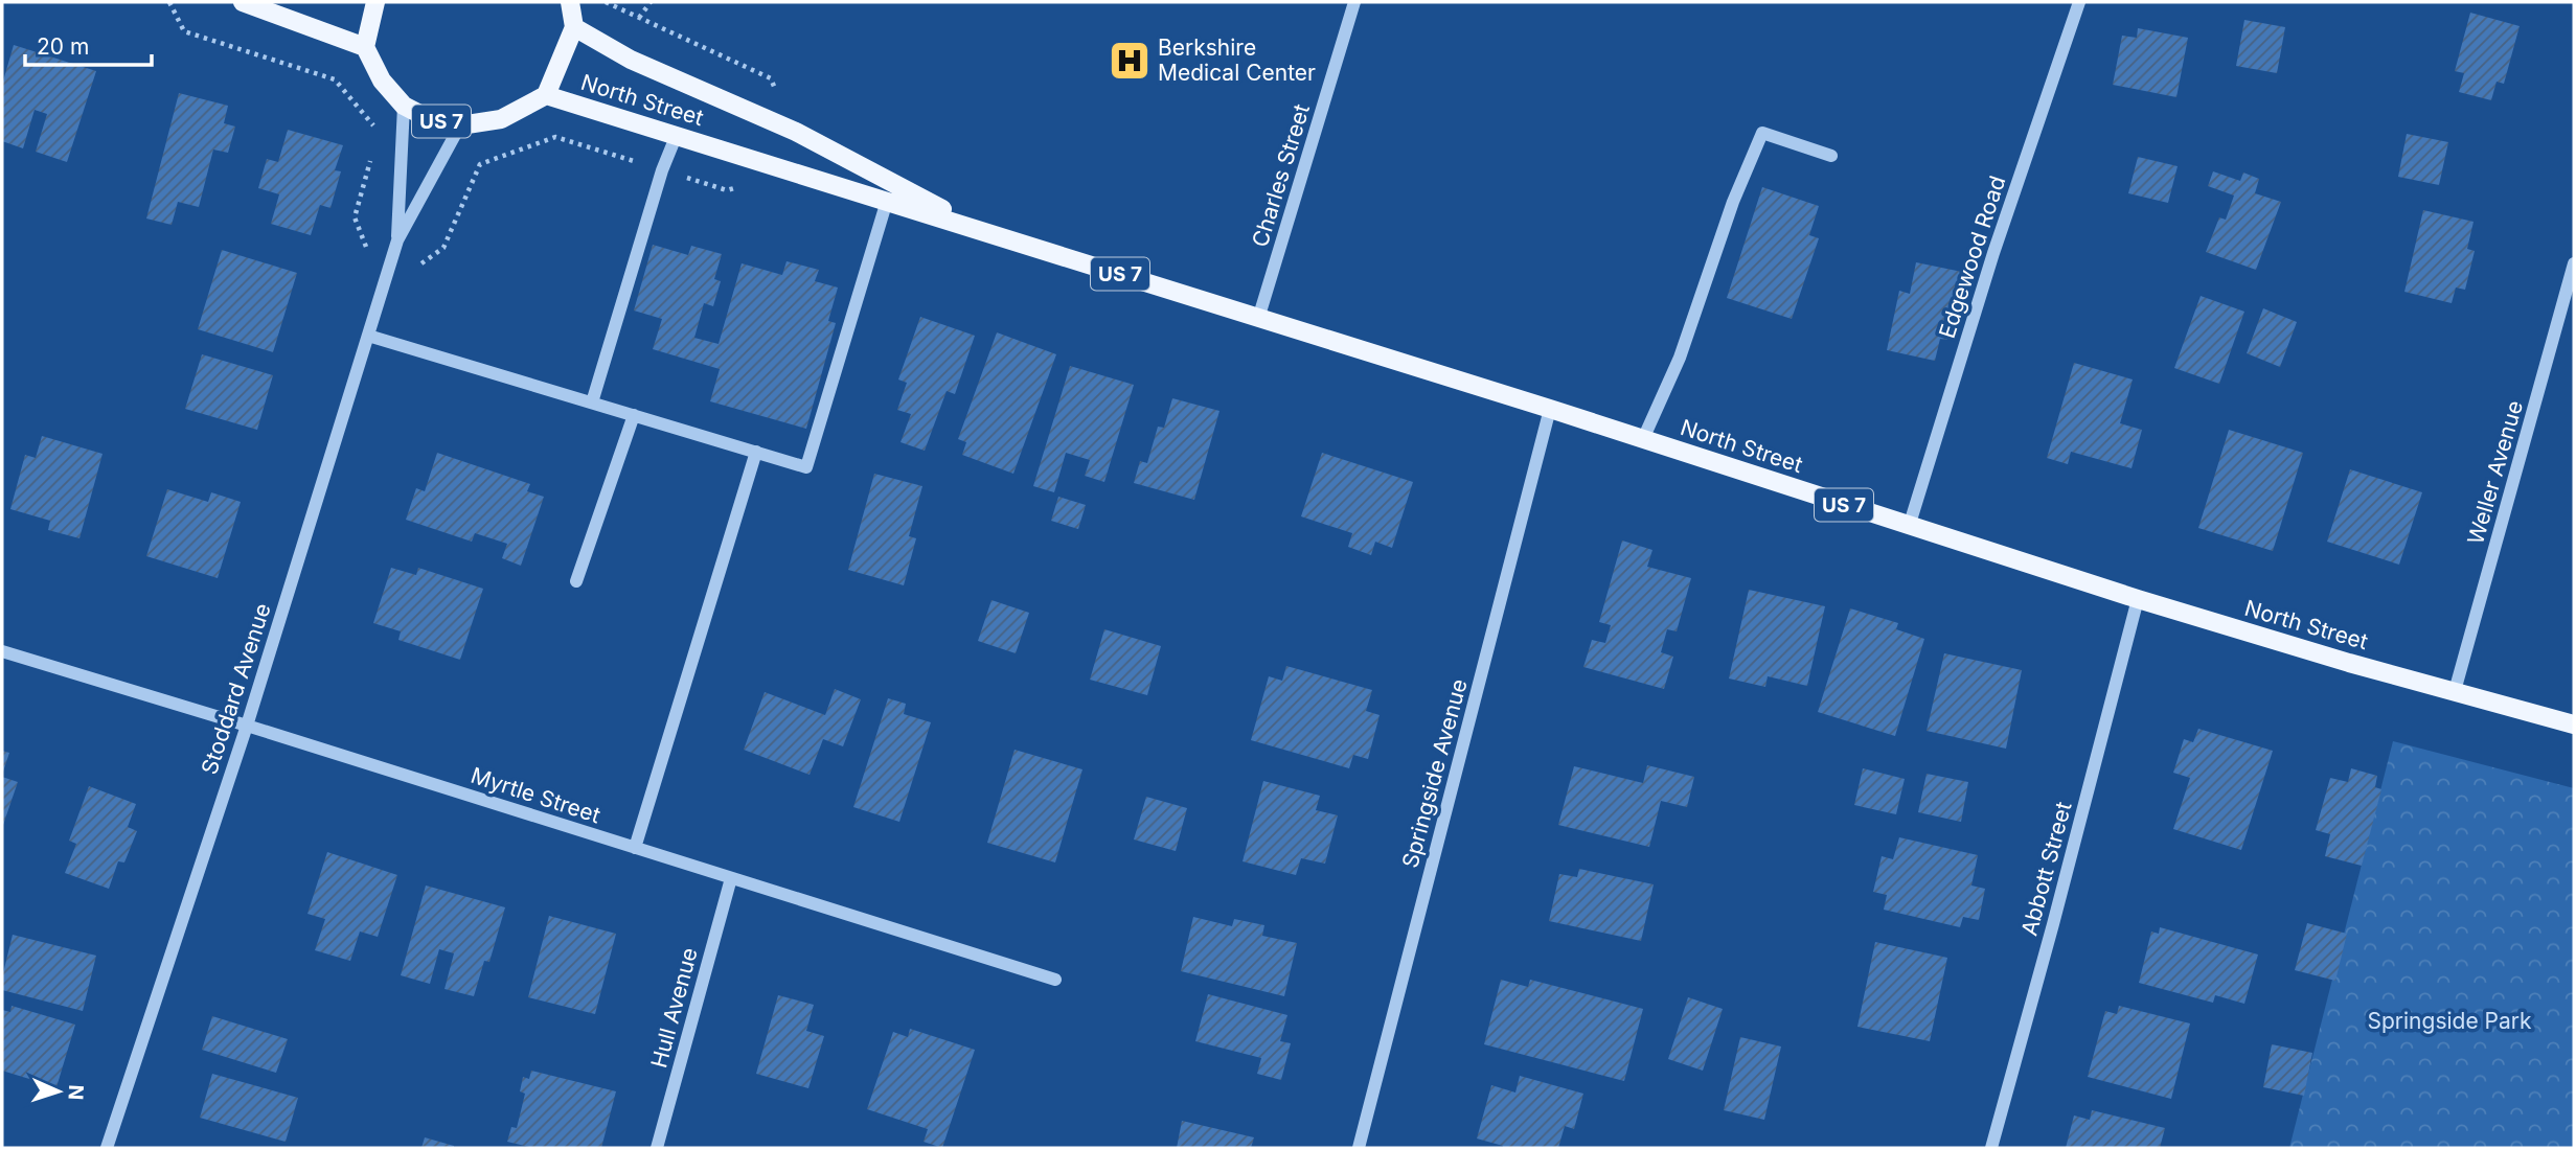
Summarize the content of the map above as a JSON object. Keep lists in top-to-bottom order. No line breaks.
{"streets":{"main road":["North Street","US 7"],"street":["Charles Street","Edgewood Road","Weller Avenue","Stoddard Avenue","Springside Avenue","Myrtle Street","Abbott Street","Hull Avenue"]},"crossings":[["North Street","Charles Street"],["North Street","Edgewood Road"],["North Street","Weller Avenue"],["North Street","Stoddard Avenue"],["North Street","Springside Avenue"],["North Street","Abbott Street"],["Stoddard Avenue","Myrtle Street"],["Myrtle Street","Hull Avenue"]],"parks":["Springside Park"],"places":{"hospital":["Berkshire Medical Center"]},"scale_bar":"20 m","north":"right"}
